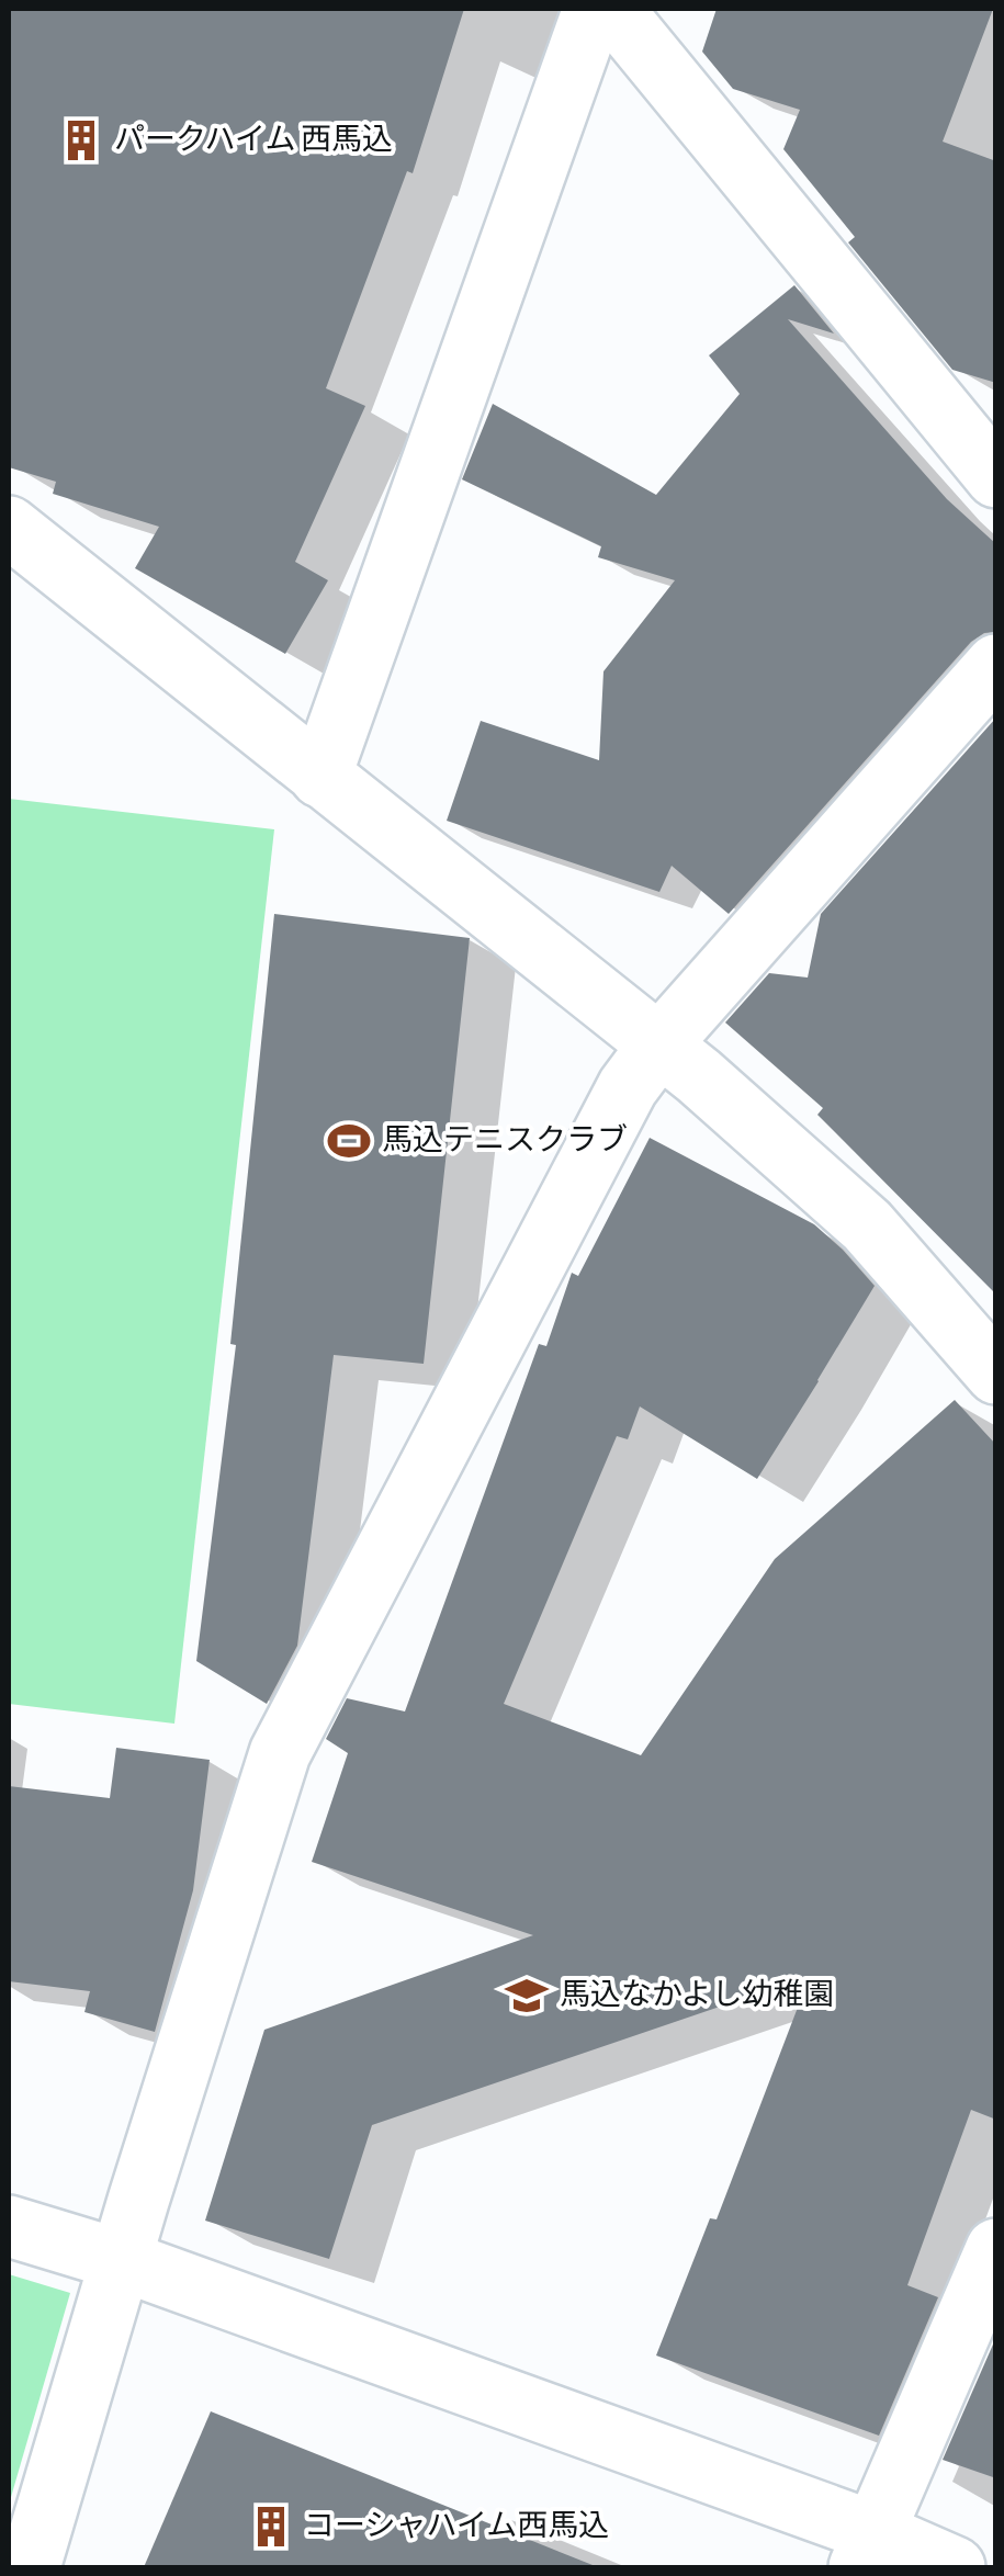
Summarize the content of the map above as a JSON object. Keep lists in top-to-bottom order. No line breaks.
{"places":{"building":["パークハイム 西馬込","コーシャハイム西馬込"],"sports":["馬込テニスクラブ"],"school or university":["馬込なかよし幼稚園"]}}
